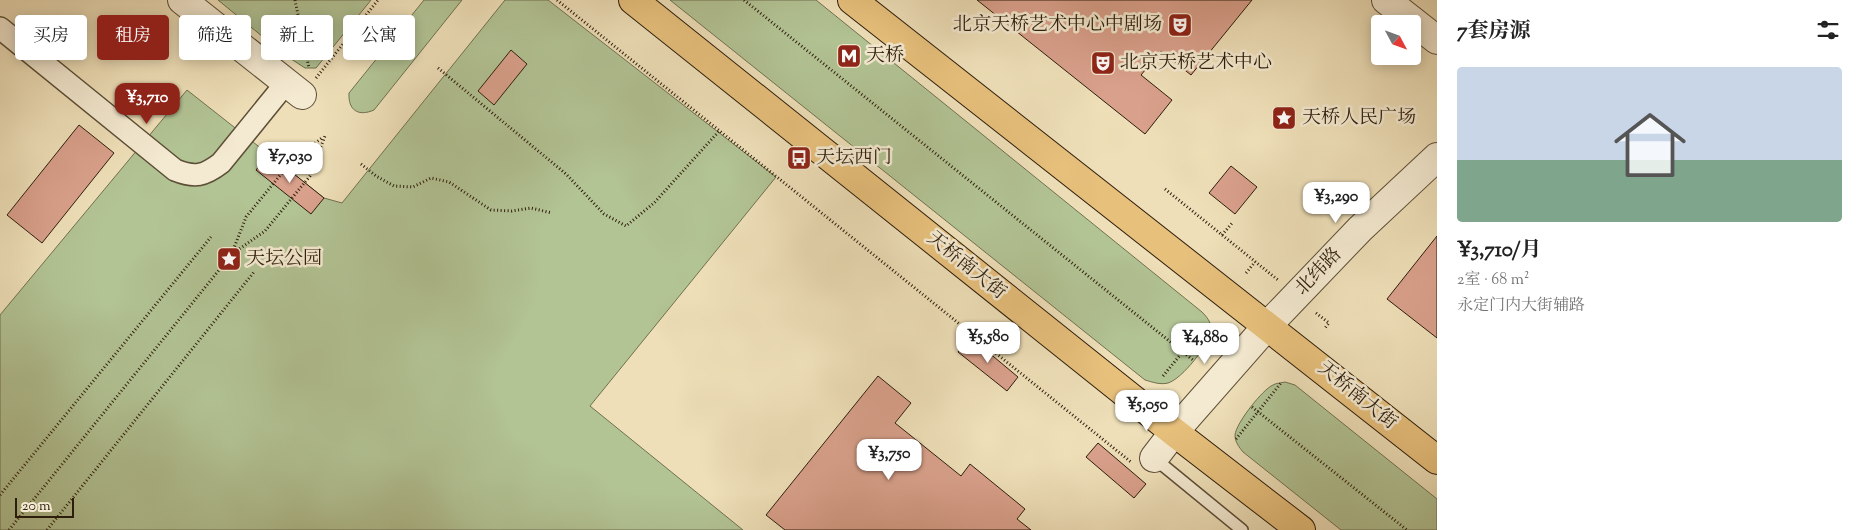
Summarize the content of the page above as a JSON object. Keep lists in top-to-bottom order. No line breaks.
{"streets":{"main road":["天桥南大街"],"street":["北纬路"]},"crossings":[["天桥南大街","北纬路"]],"places":{"theatre":["北京天桥艺术中心中剧场","北京天桥艺术中心"],"metro station":["天桥"],"place":["天桥人民广场","天坛公园"],"bus stop":["天坛西门"]},"scale_bar":"20 m","north":"bottom right","page":{"heading":"7套房源","chip":["买房","租房","筛选","新上","公寓"],"list":[{"name":"¥3,710/月","note":"2室 · 68 m² · 永定门内大街辅路"}],"price":["¥3,710","¥7,030","¥3,290","¥5,580","¥4,880","¥5,050","¥3,750"],"scale":"20 m"}}
